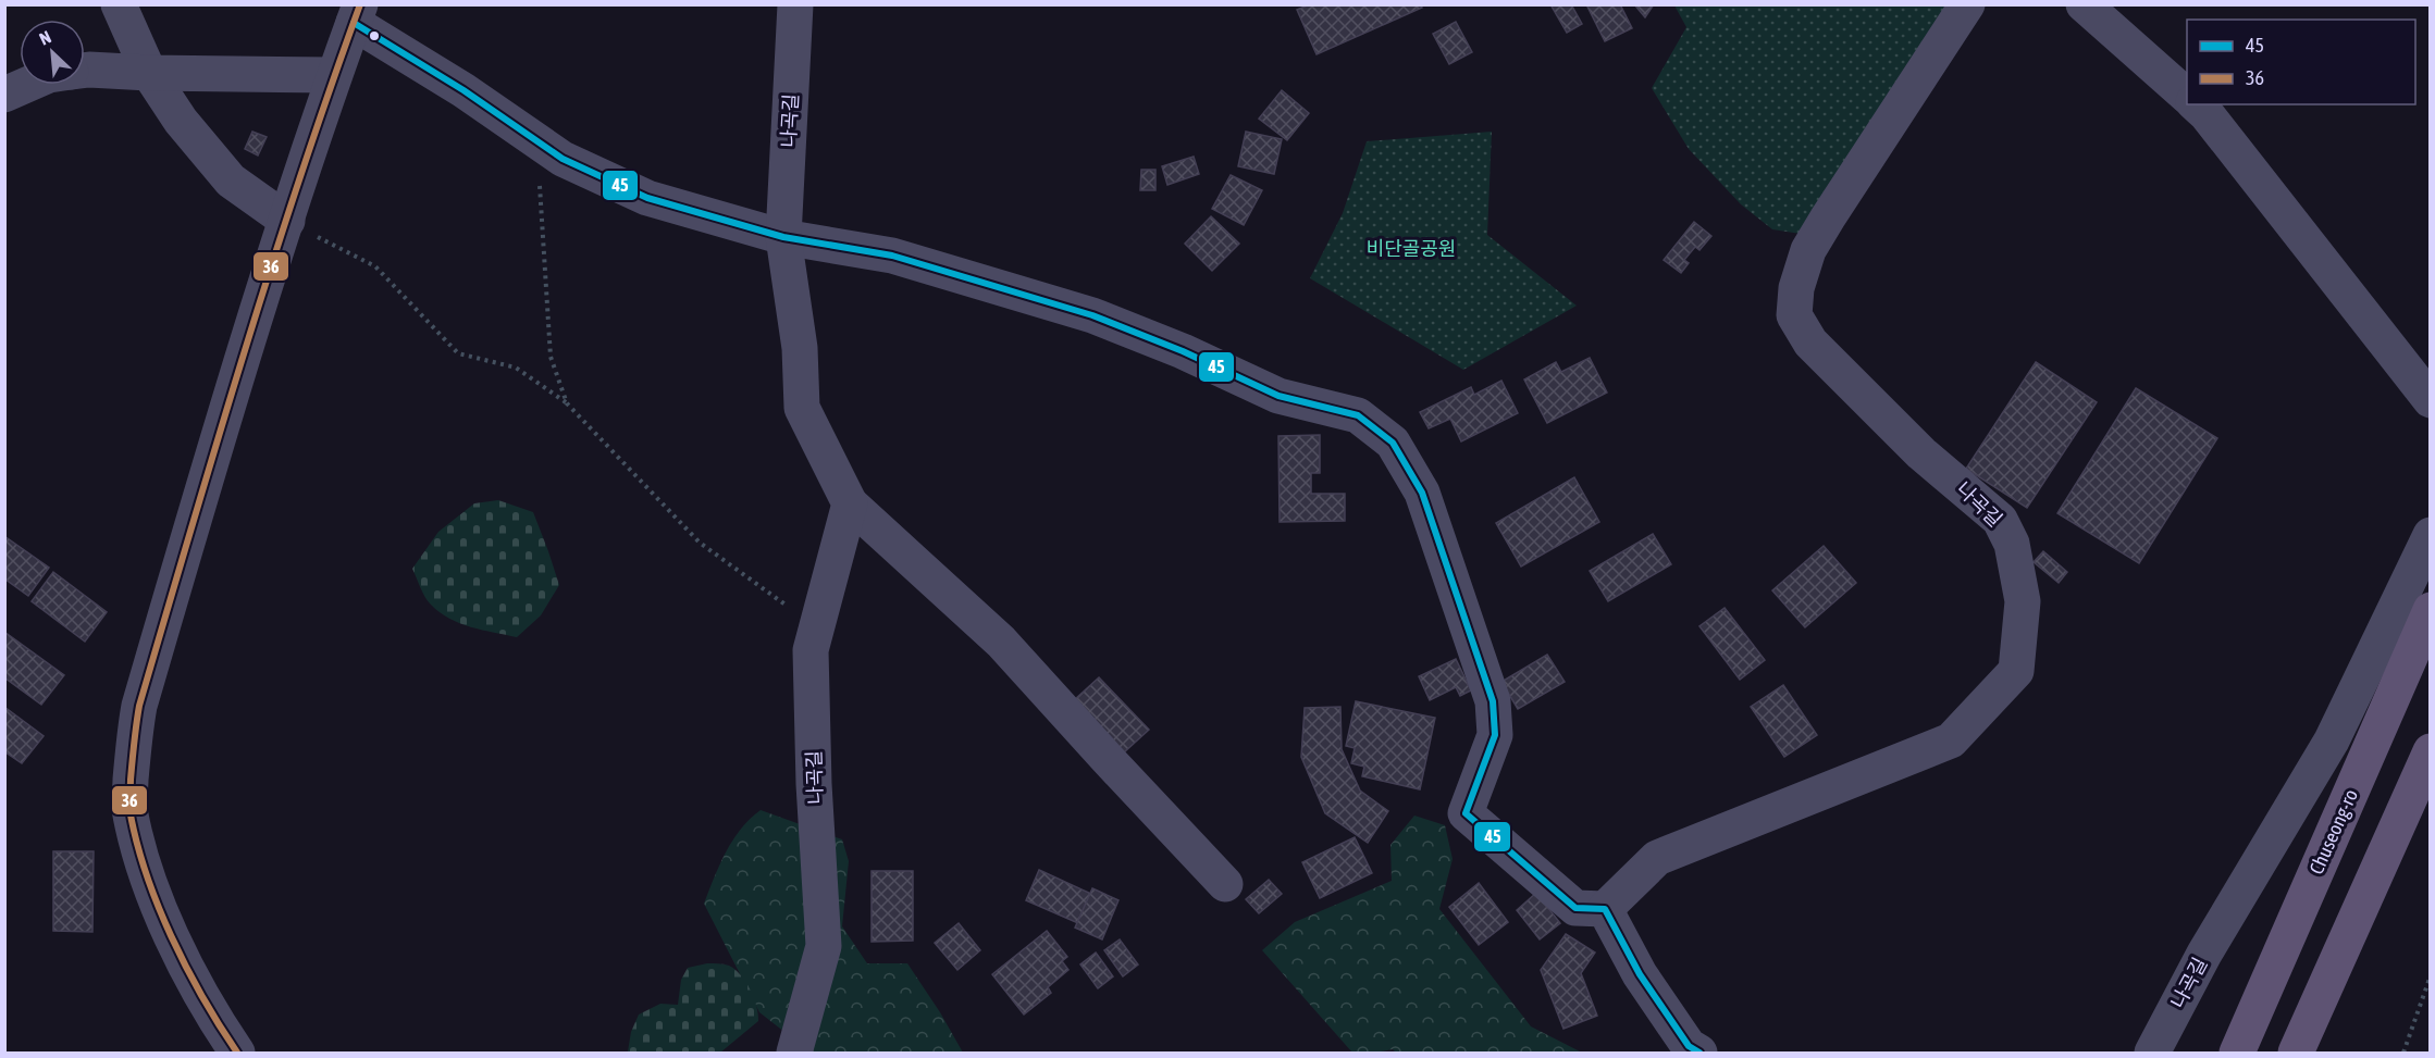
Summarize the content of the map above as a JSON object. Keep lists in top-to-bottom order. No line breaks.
{"streets":{"main road":["Chuseong-ro"],"street":["나곡길"]},"parks":["비단골공원"],"lines":["transit line 36","transit line 45"],"legend":["45","36"],"north":"top left"}
